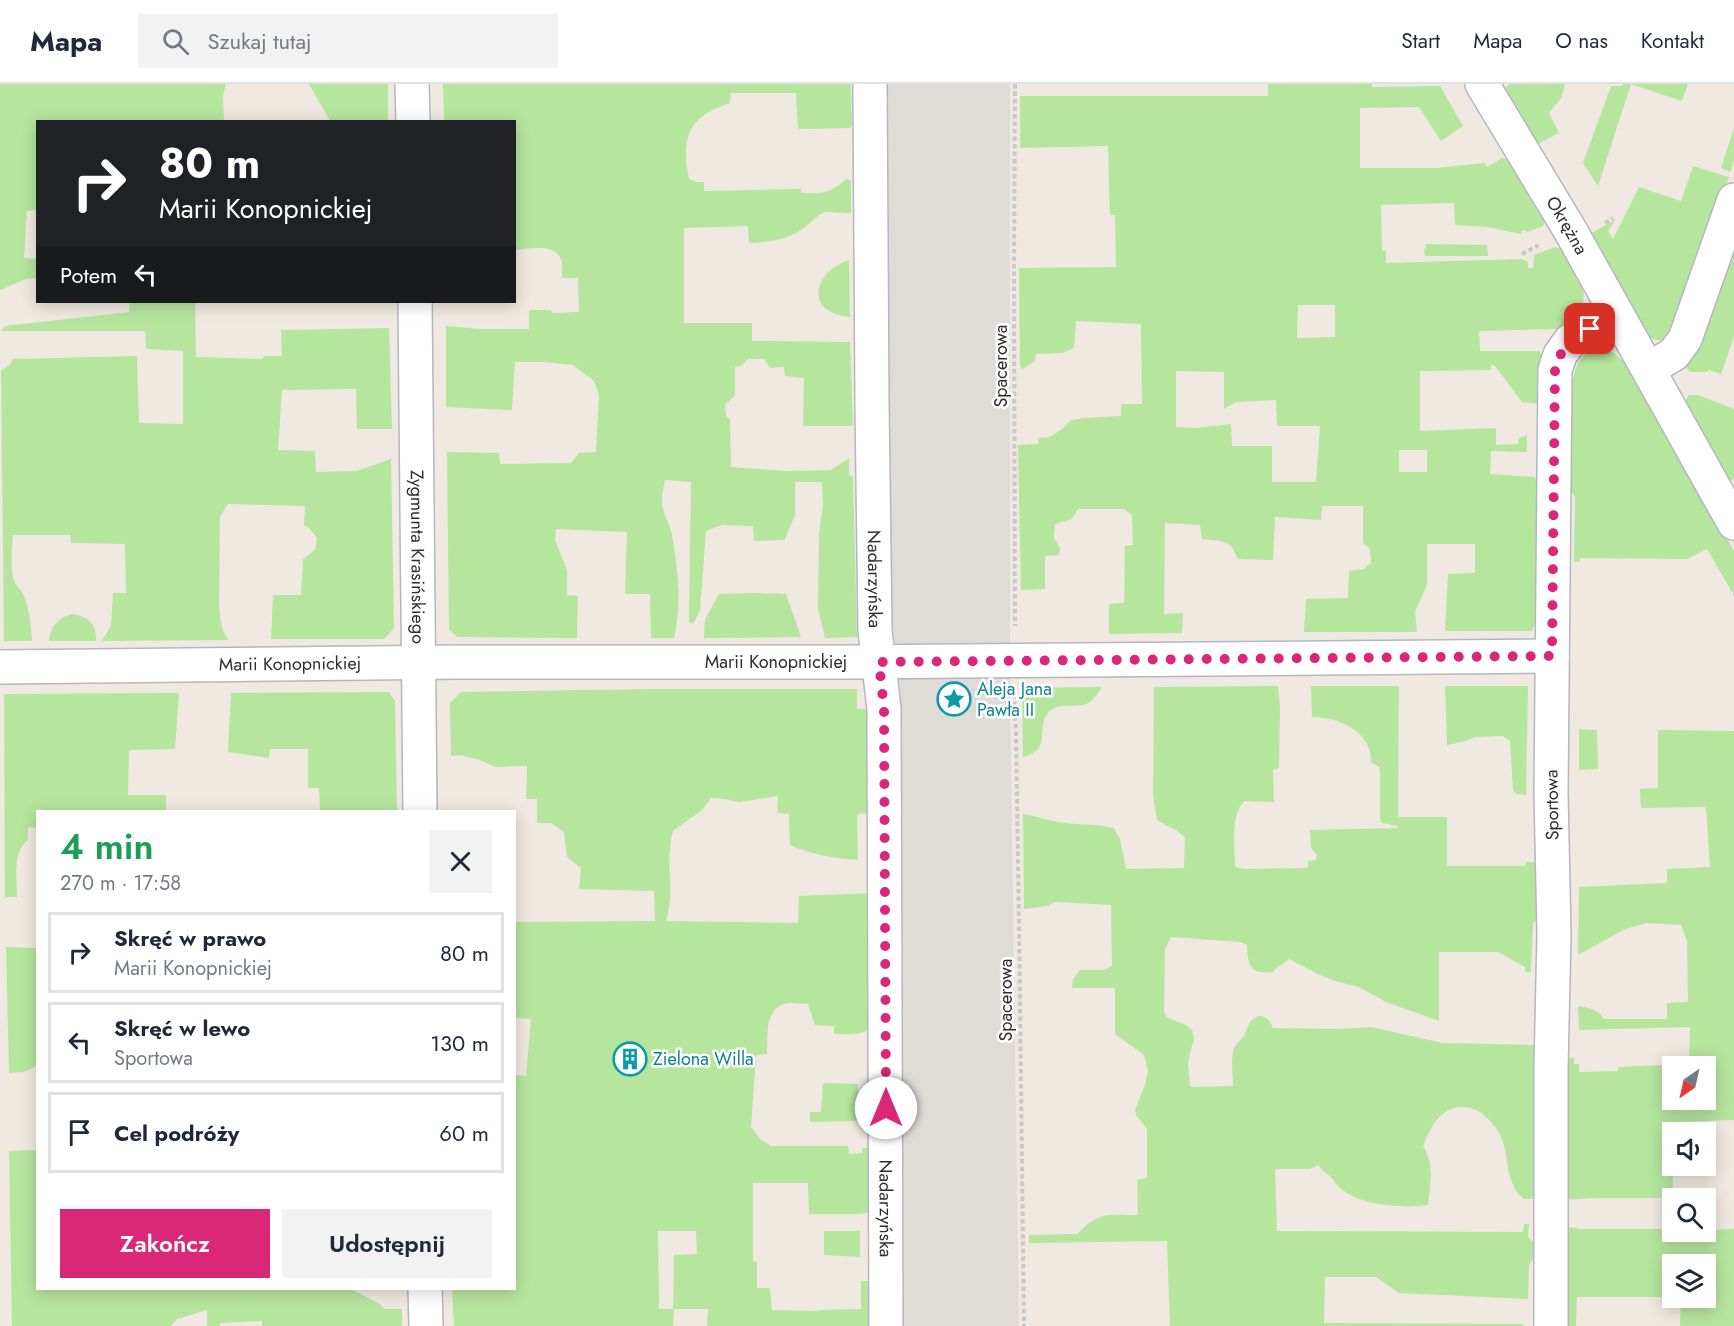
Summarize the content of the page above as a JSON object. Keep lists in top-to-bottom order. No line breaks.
{"streets":{"street":["Okrężna","Zygmunta Krasińskiego","Nadarzyńska","Marii Konopnickiej","Sportowa"],"path":["Spacerowa"]},"crossings":[["Okrężna","Sportowa"],["Zygmunta Krasińskiego","Marii Konopnickiej"],["Nadarzyńska","Marii Konopnickiej"],["Marii Konopnickiej","Sportowa"]],"places":{"place":["Aleja Jana Pawła II"],"building":["Zielona Willa"]},"north":"bottom left","page":{"header":"Mapa","search":"Szukaj tutaj","nav":["Start","Mapa","O nas","Kontakt"],"turn":["80 m","Marii Konopnickiej"],"then":"Potem","heading":["4 min","270 m · 17:58"],"list":[{"name":"Skręć w prawo","note":"Marii Konopnickiej","value":"80 m"},{"name":"Skręć w lewo","note":"Sportowa","value":"130 m"},{"name":"Cel podróży","value":"60 m"}],"buttons":["Zakończ","Udostępnij"]}}
